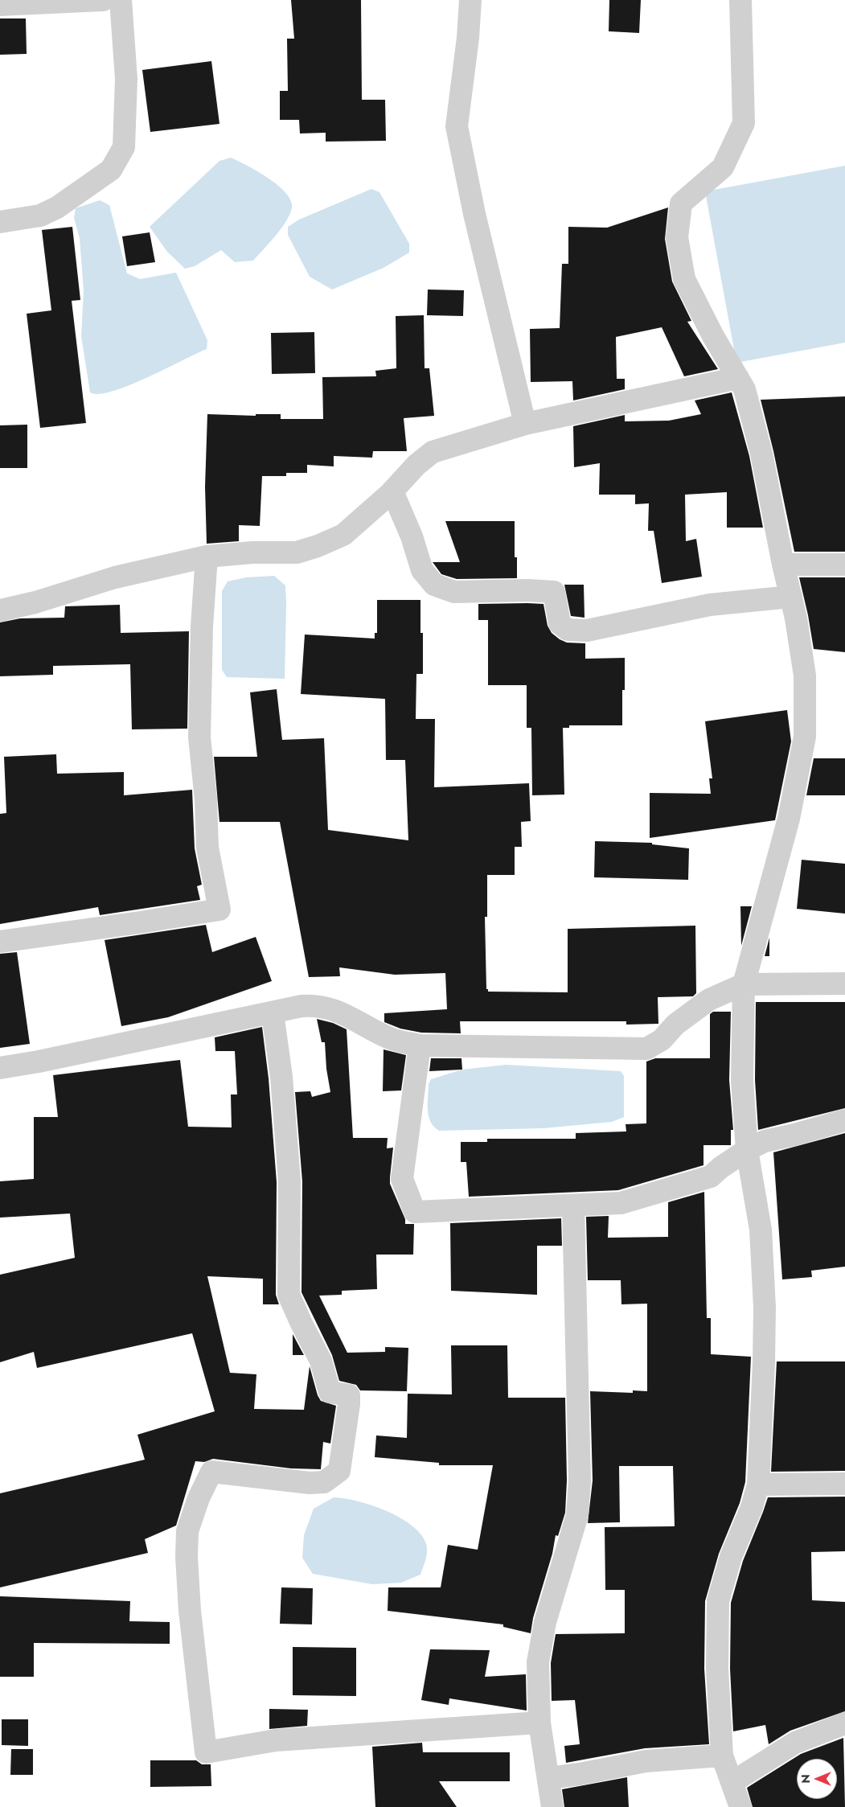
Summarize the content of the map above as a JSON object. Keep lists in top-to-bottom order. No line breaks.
{"north":"left"}
